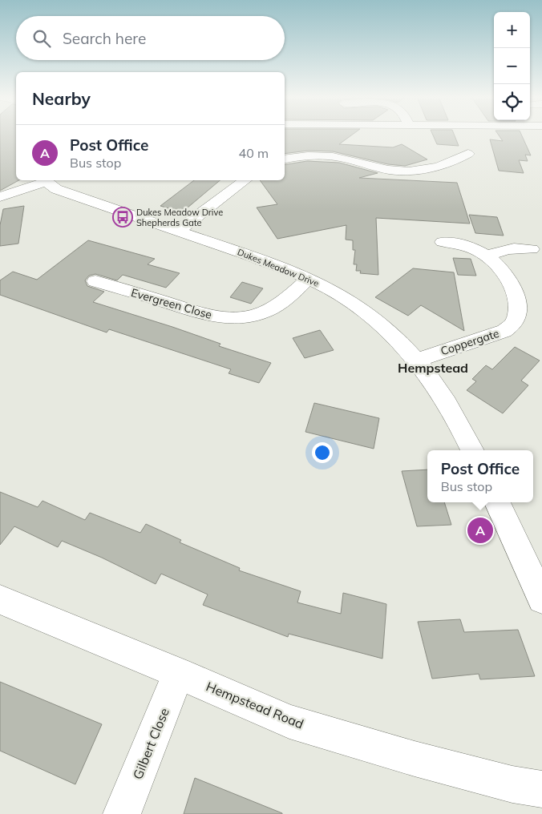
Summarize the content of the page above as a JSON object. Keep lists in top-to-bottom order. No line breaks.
{"streets":{"street":["Dukes Meadow Drive","Evergreen Close","Coppergate","Hempstead Road","Gilbert Close"]},"crossings":[["Dukes Meadow Drive","Evergreen Close"],["Dukes Meadow Drive","Coppergate"],["Hempstead Road","Gilbert Close"]],"districts":["Hempstead"],"places":{"bus stop":["Dukes Meadow Drive Shepherds Gate"]},"page":{"map_buttons":["+","−"],"search":"Search here","heading":"Nearby","list":[{"mark":"A","name":"Post Office","note":"Bus stop","value":"40 m"}],"popup":["Post Office","Bus stop"],"pins":"A"}}
